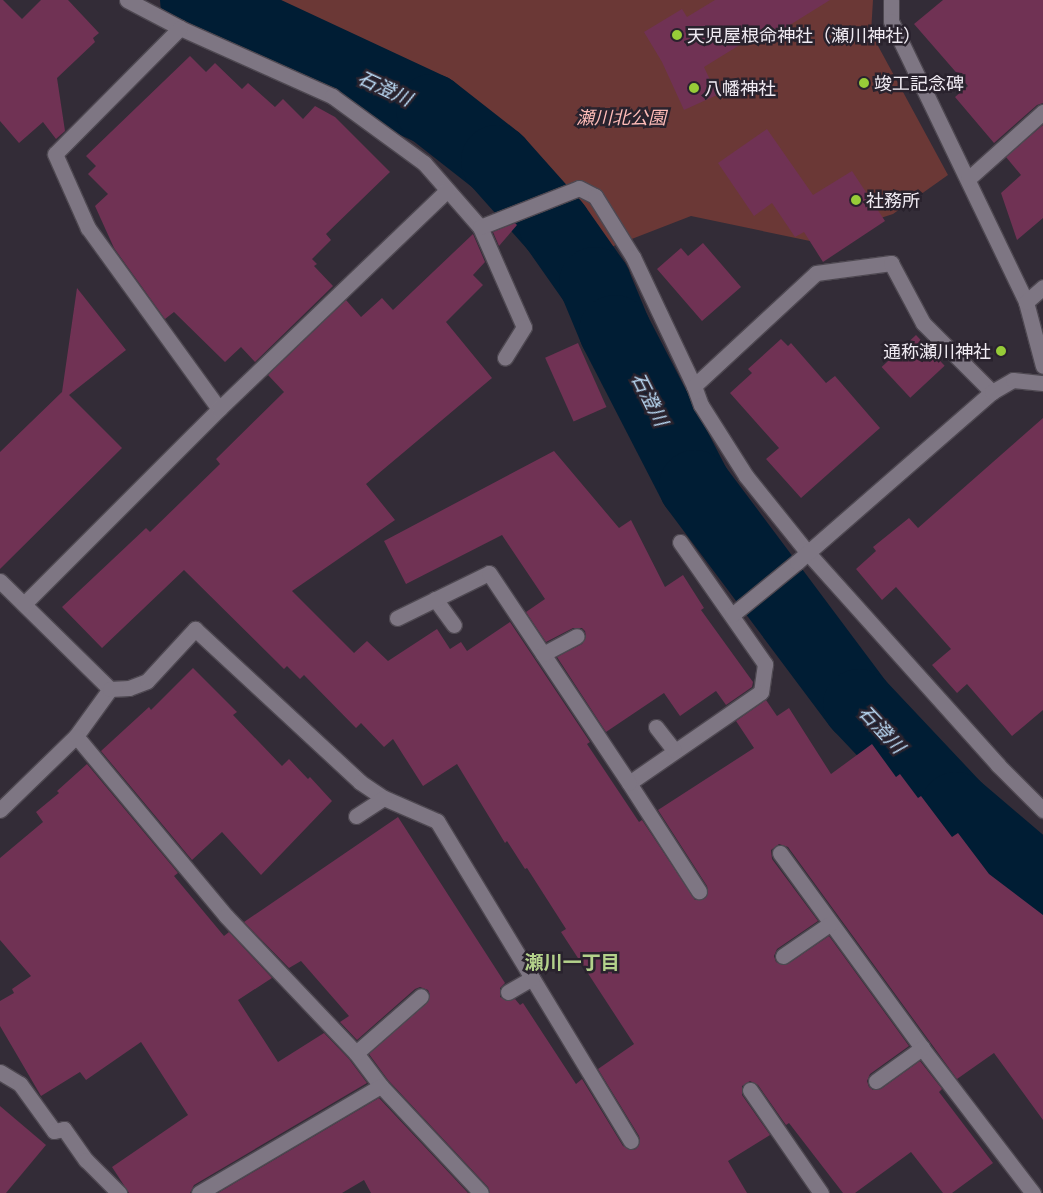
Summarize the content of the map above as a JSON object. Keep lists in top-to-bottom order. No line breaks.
{"districts":["瀬川一丁目"],"water":["石澄川"],"parks":["瀬川北公園"],"places":["天児屋根命神社（瀬川神社）","竣工記念碑","八幡神社","社務所","通称瀬川神社"]}
